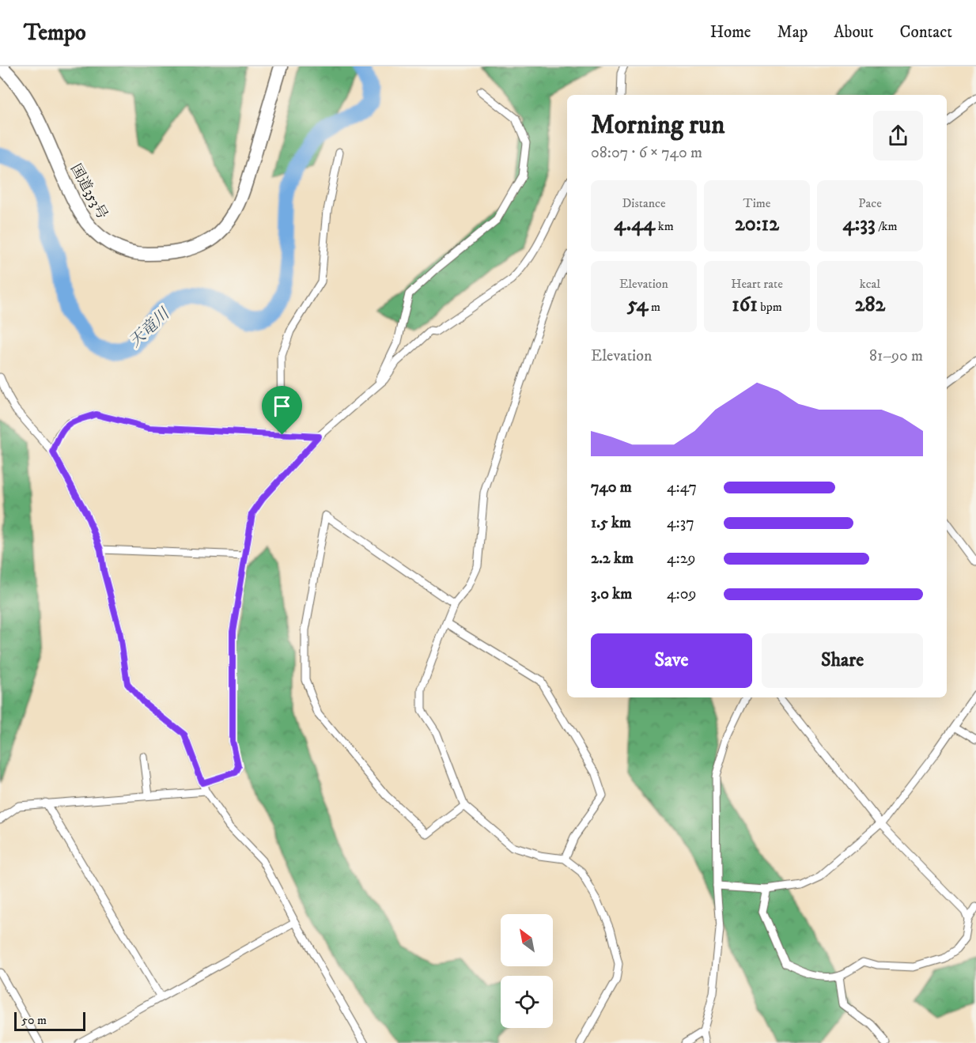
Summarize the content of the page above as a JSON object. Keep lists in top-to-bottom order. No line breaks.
{"streets":{"highway":["国道353号"]},"water":["天竜川"],"scale_bar":"50 m","north":"top left","page":{"header":"Tempo","nav":["Home","Map","About","Contact"],"heading":["Morning run","08:07 · 6 × 740 m"],"stats":[["Distance","4.44 km"],["Time","20:12"],["Pace","4:33 /km"],["Elevation","54 m"],["Heart rate","161 bpm"],["kcal","282"]],"chart":["Elevation","81–90 m"],"list":[{"name":"740 m","note":"4:47"},{"name":"1.5 km","note":"4:37"},{"name":"2.2 km","note":"4:29"},{"name":"3.0 km","note":"4:09"}],"buttons":["Save","Share"],"scale":"50 m"}}
